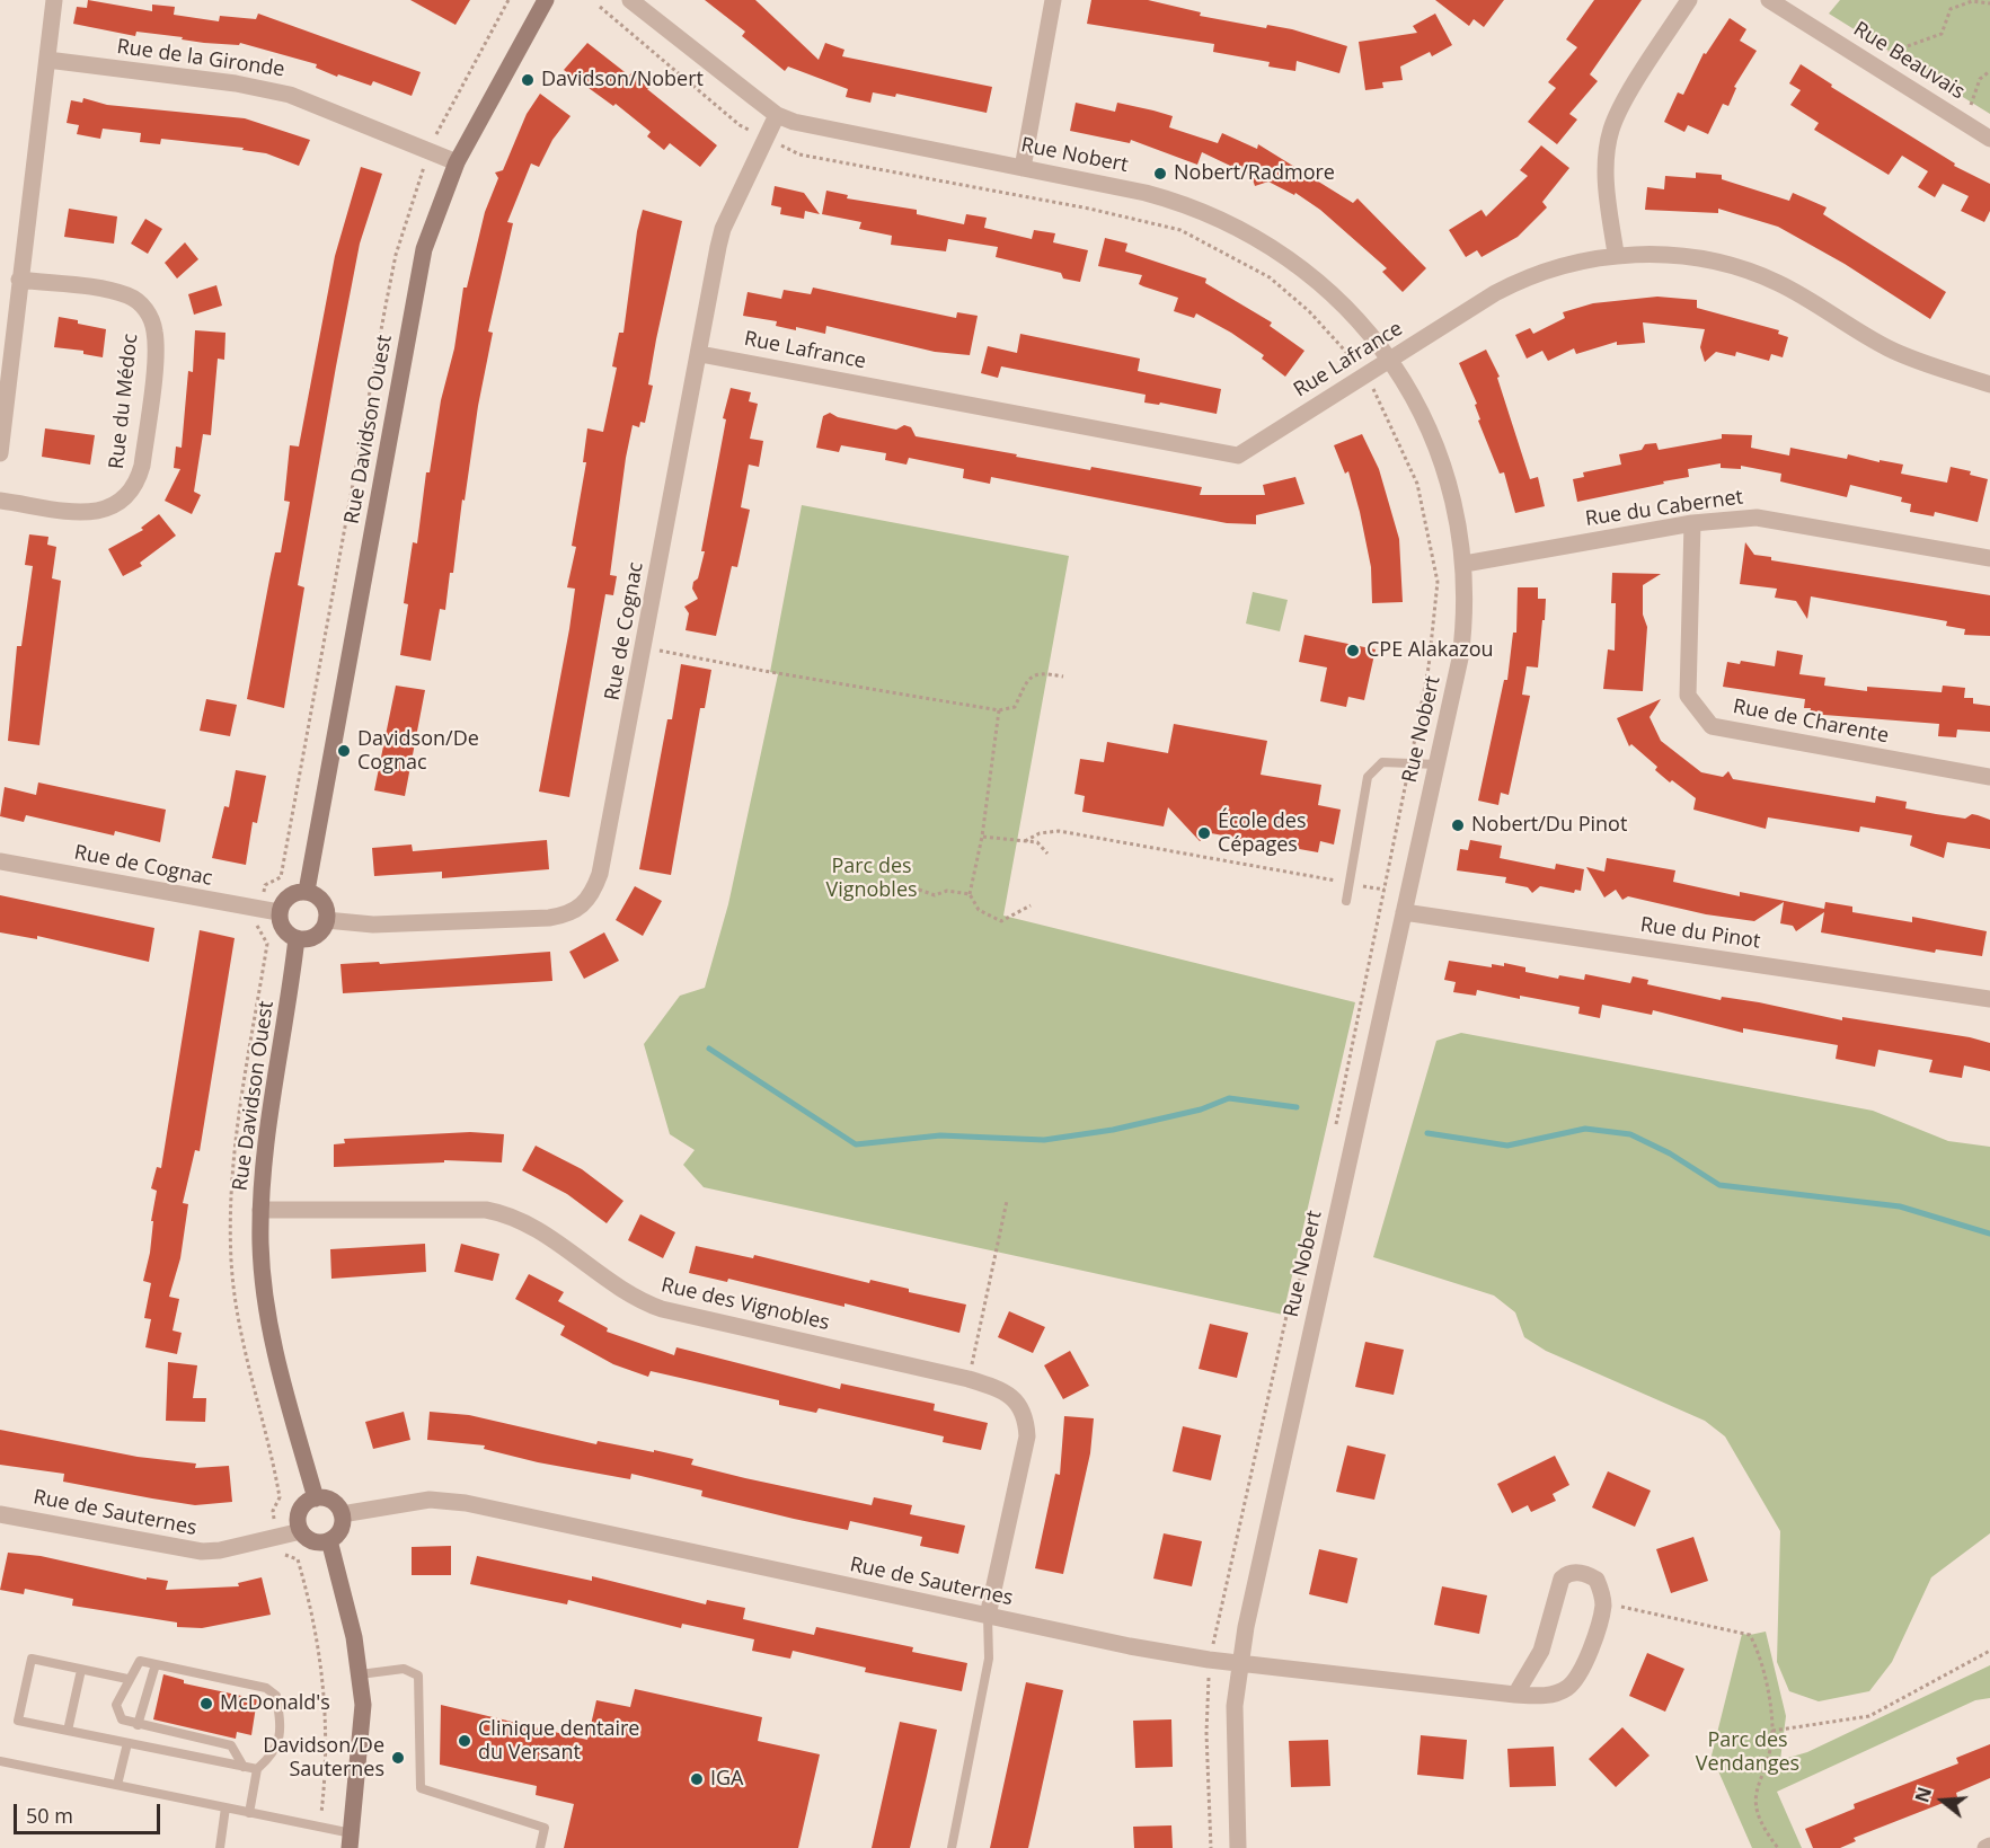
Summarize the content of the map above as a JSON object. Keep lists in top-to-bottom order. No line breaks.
{"streets":{"street":["Rue de la Gironde","Rue Beauvais","Rue Nobert","Rue Lafrance","Rue du Médoc","Rue Davidson Ouest","Rue du Cabernet","Rue de Cognac","Rue de Charente","Rue du Pinot","Rue des Vignobles","Rue de Sauternes"]},"crossings":[["Rue de la Gironde","Rue Davidson Ouest"],["Rue Nobert","Rue Lafrance"],["Rue Nobert","Rue du Cabernet"],["Rue Nobert","Rue de Cognac"],["Rue Nobert","Rue du Pinot"],["Rue Nobert","Rue de Sauternes"],["Rue Lafrance","Rue de Cognac"],["Rue Davidson Ouest","Rue de Cognac"],["Rue Davidson Ouest","Rue des Vignobles"],["Rue Davidson Ouest","Rue de Sauternes"],["Rue du Cabernet","Rue de Charente"],["Rue des Vignobles","Rue de Sauternes"]],"parks":["Parc des Vignobles","Parc des Vendanges"],"places":["Davidson/Nobert","Nobert/Radmore","CPE Alakazou","Davidson/De Cognac","Nobert/Du Pinot","École des Cépages","McDonald's","Clinique dentaire du Versant","Davidson/De Sauternes","IGA"],"scale_bar":"50 m","north":"left"}
